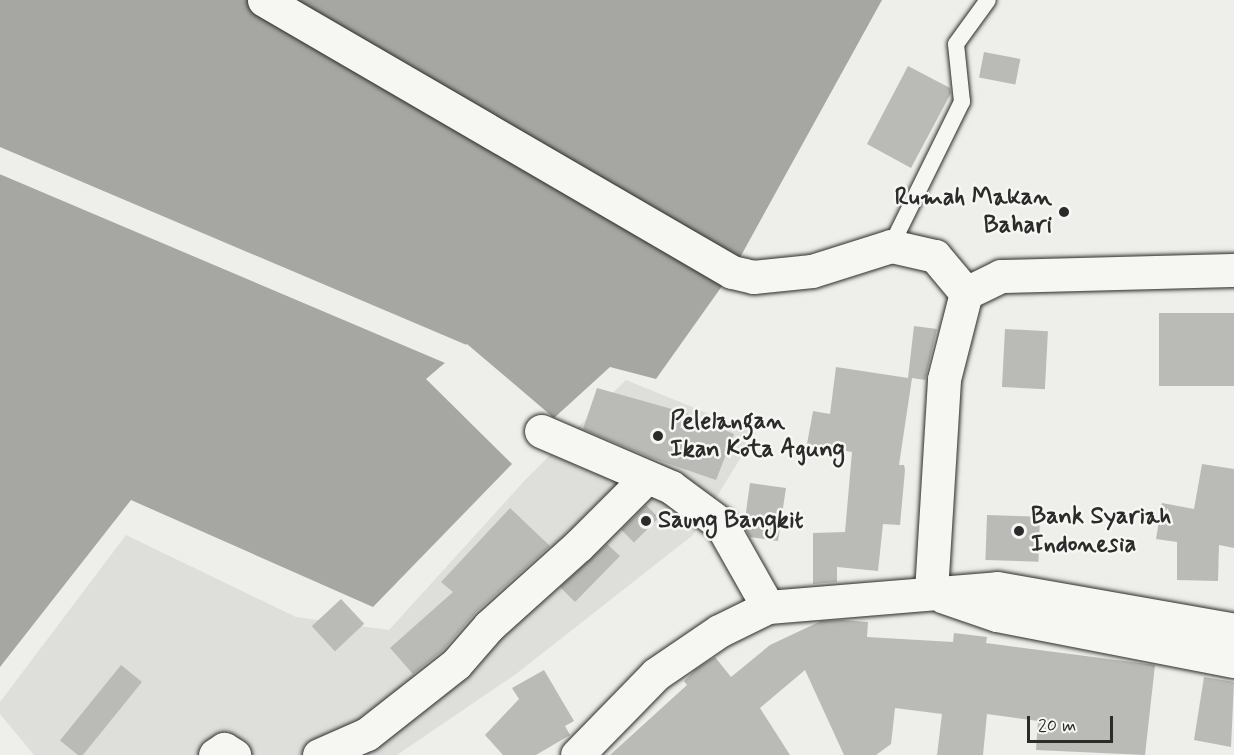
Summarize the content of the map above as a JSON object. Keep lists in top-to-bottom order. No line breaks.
{"places":["Rumah Makan Bahari","Pelelangan Ikan Kota Agung","Saung Bangkit","Bank Syariah Indonesia"],"scale_bar":"20 m"}
